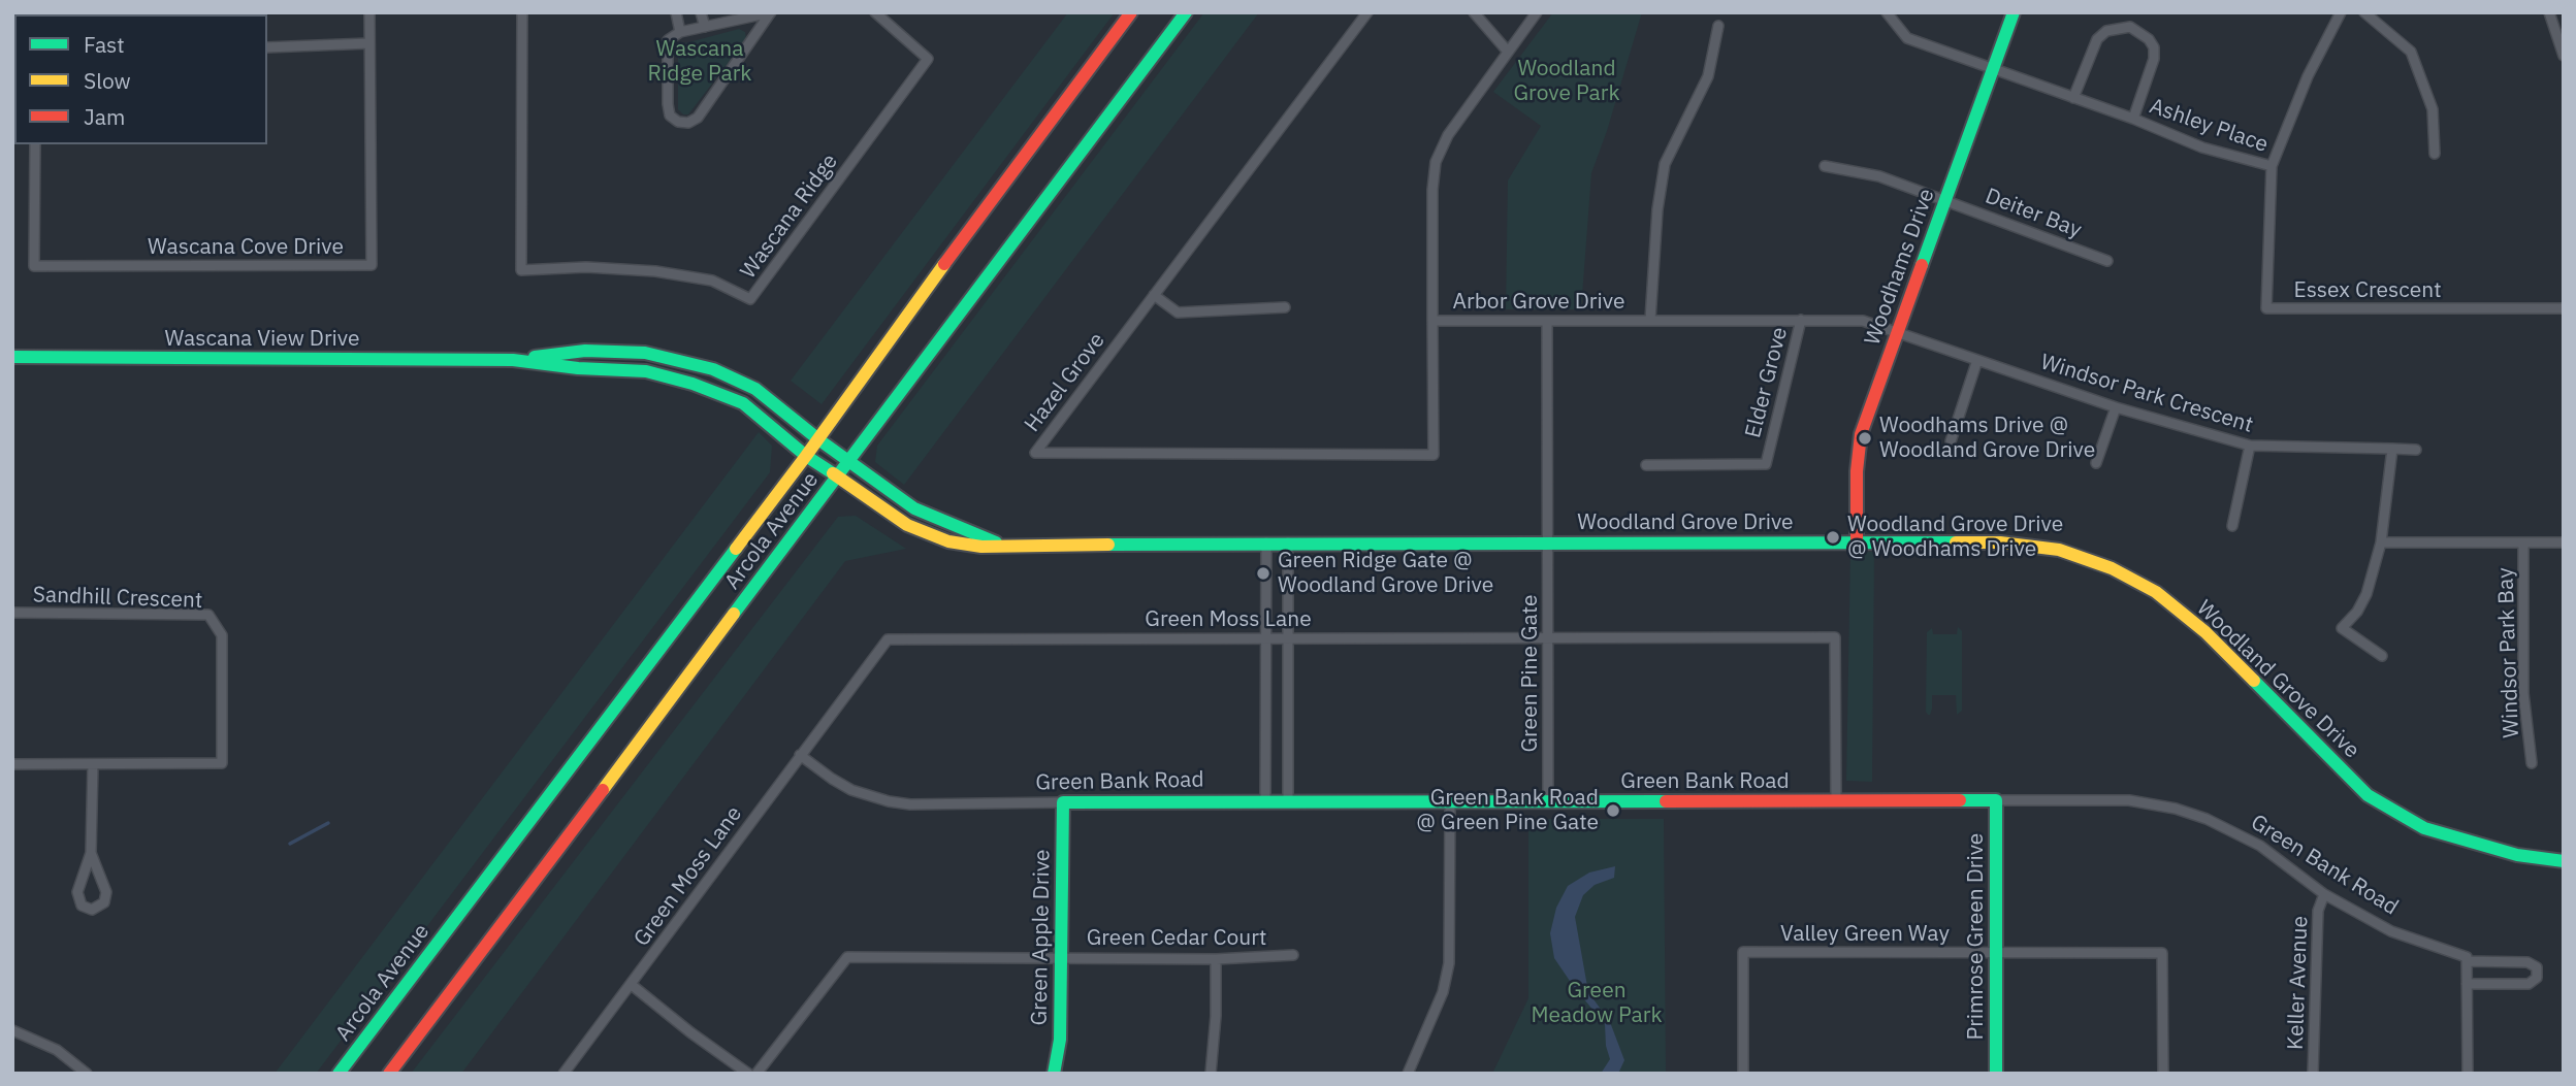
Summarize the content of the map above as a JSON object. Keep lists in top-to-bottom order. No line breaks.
{"streets":{"street":["Ashley Place","Deiter Bay","Wascana Ridge","Wascana Cove Drive","Woodhams Drive","Essex Crescent","Arbor Grove Drive","Wascana View Drive","Hazel Grove","Elder Grove","Windsor Park Crescent","Woodland Grove Drive","Arcola Avenue","Sandhill Crescent","Green Moss Lane","Windsor Park Bay","Green Pine Gate","Green Bank Road","Valley Green Way","Primrose Green Drive","Green Apple Drive","Green Cedar Court","Keller Avenue"]},"crossings":[["Ashley Place","Woodhams Drive"],["Ashley Place","Essex Crescent"],["Deiter Bay","Woodhams Drive"],["Woodhams Drive","Arbor Grove Drive"],["Woodhams Drive","Windsor Park Crescent"],["Woodhams Drive","Woodland Grove Drive"],["Arbor Grove Drive","Hazel Grove"],["Arbor Grove Drive","Elder Grove"],["Arbor Grove Drive","Windsor Park Crescent"],["Arbor Grove Drive","Green Pine Gate"],["Wascana View Drive","Woodland Grove Drive"],["Wascana View Drive","Arcola Avenue"],["Woodland Grove Drive","Arcola Avenue"],["Woodland Grove Drive","Green Pine Gate"],["Green Moss Lane","Green Pine Gate"],["Green Moss Lane","Green Bank Road"],["Green Pine Gate","Green Bank Road"],["Green Bank Road","Primrose Green Drive"],["Green Bank Road","Green Apple Drive"],["Green Bank Road","Keller Avenue"],["Valley Green Way","Primrose Green Drive"],["Green Apple Drive","Green Cedar Court"]],"parks":["Wascana Ridge Park","Woodland Grove Park","Green Meadow Park"],"places":["Woodhams Drive @ Woodland Grove Drive","Woodland Grove Drive @ Woodhams Drive","Green Ridge Gate @ Woodland Grove Drive","Green Bank Road @ Green Pine Gate"],"legend":["Fast","Slow","Jam"]}
